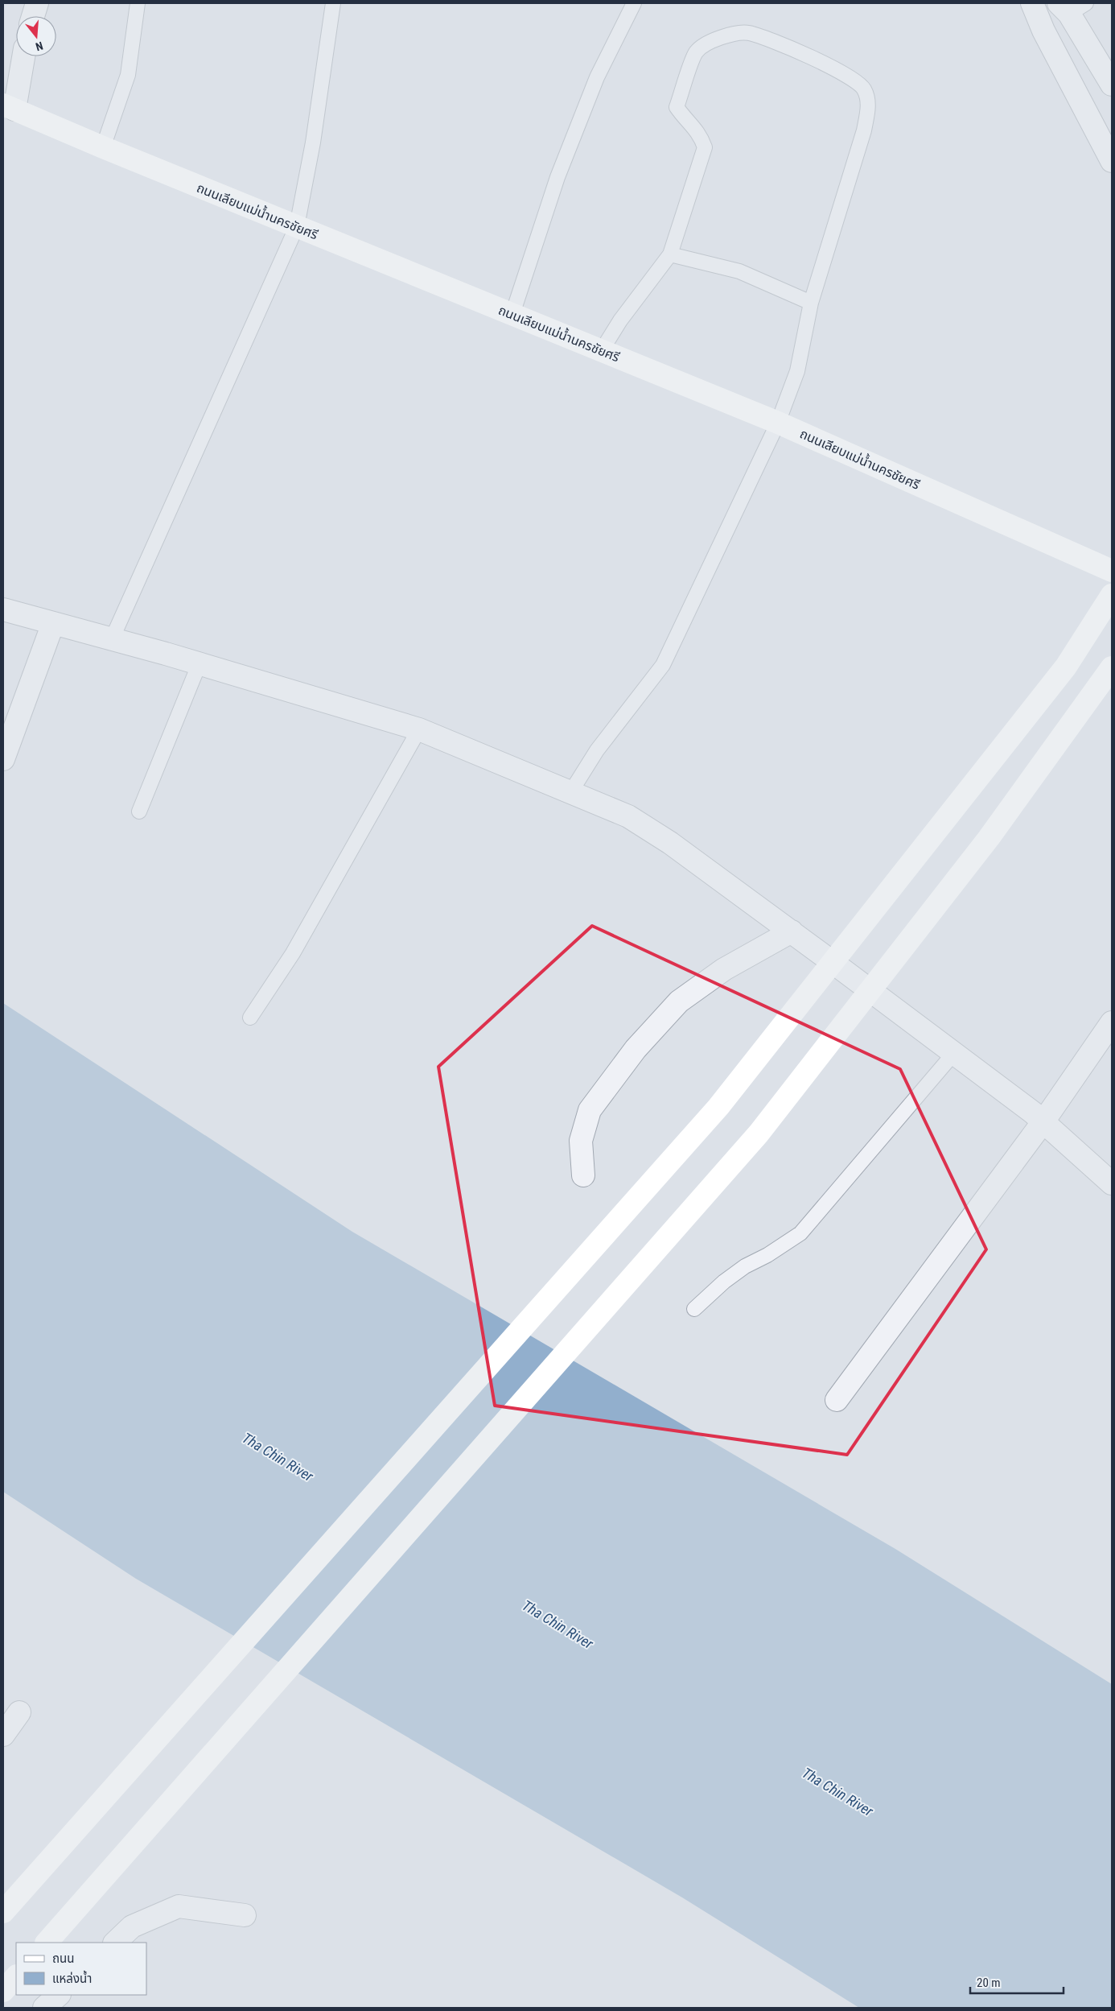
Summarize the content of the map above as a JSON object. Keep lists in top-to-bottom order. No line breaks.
{"streets":{"main road":["ถนนเลียบแม่น้ำนครชัยศรี"]},"water":["Tha Chin River"],"legend":["ถนน","แหล่งน้ำ"],"scale_bar":"20 m","north":"bottom"}
